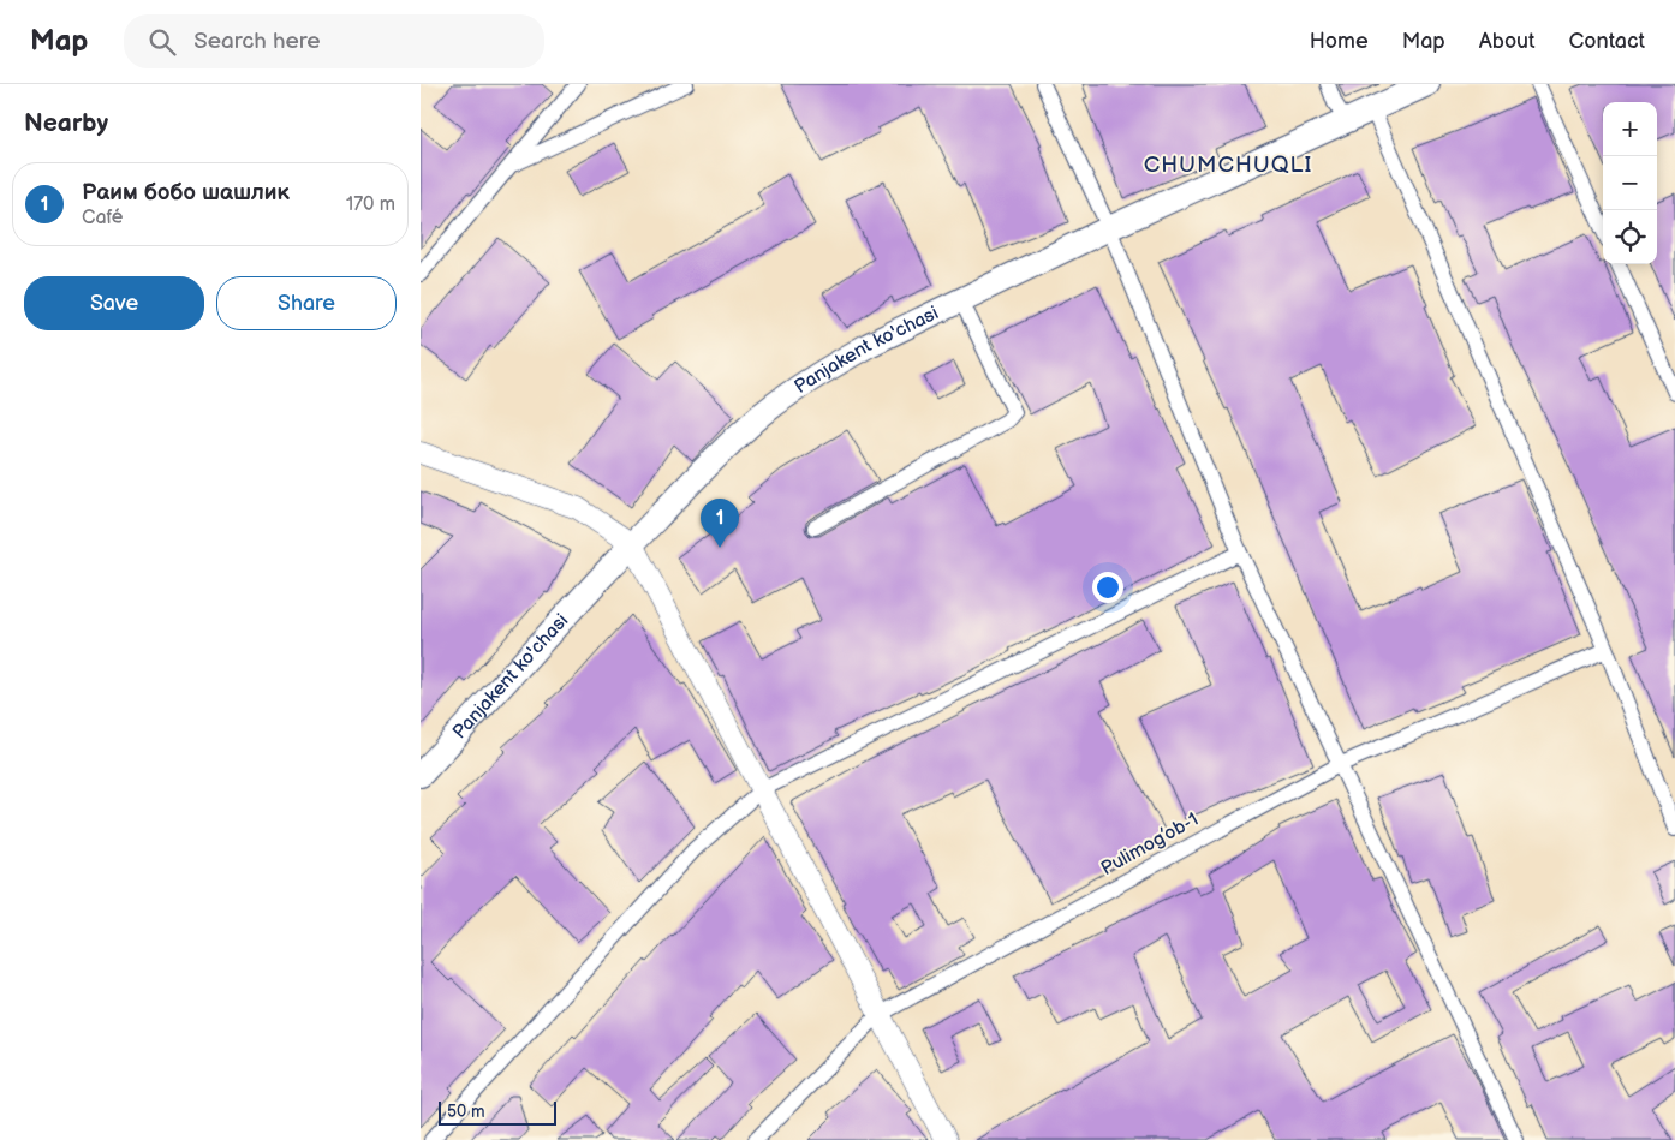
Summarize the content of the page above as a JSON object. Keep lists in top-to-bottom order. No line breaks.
{"streets":{"main road":["Panjakent ko'chasi"],"street":["Pulimog’ob-1"]},"districts":["CHUMCHUQLI"],"scale_bar":"50 m","page":{"header":"Map","search":"Search here","nav":["Home","Map","About","Contact"],"heading":"Nearby","map_buttons":["+","−"],"list":[{"mark":"1","name":"Раим бобо шашлик","note":"Café","value":"170 m"}],"buttons":["Save","Share"],"pins":"1","scale":"50 m"}}
